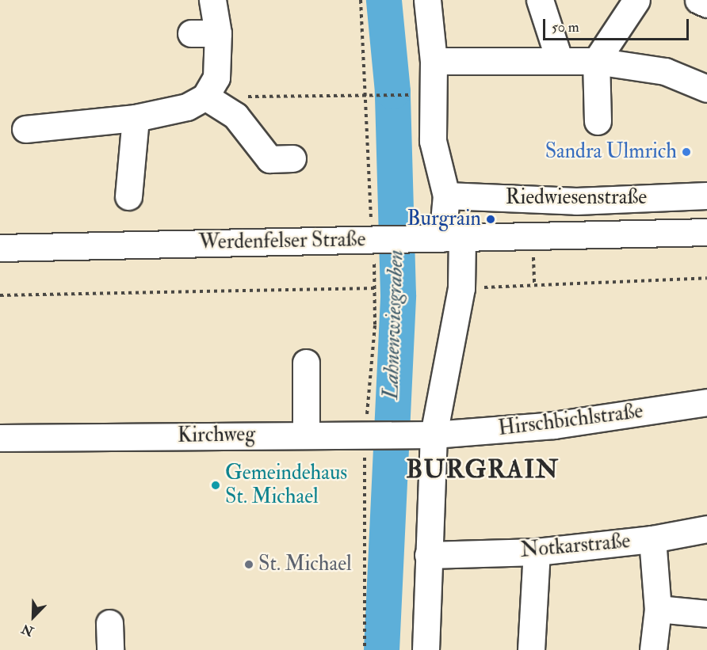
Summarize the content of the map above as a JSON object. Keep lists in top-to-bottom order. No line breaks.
{"streets":{"street":["Riedwiesenstraße","Werdenfelser Straße","Hirschbichlstraße","Kirchweg","Notkarstraße"]},"crossings":[["Hirschbichlstraße","Kirchweg"]],"districts":["BURGRAIN"],"water":["Lahnenwiesgraben"],"places":["Sandra Ulmrich","Burgrain","Gemeindehaus St. Michael","St. Michael"],"scale_bar":"50 m","north":"bottom left"}
